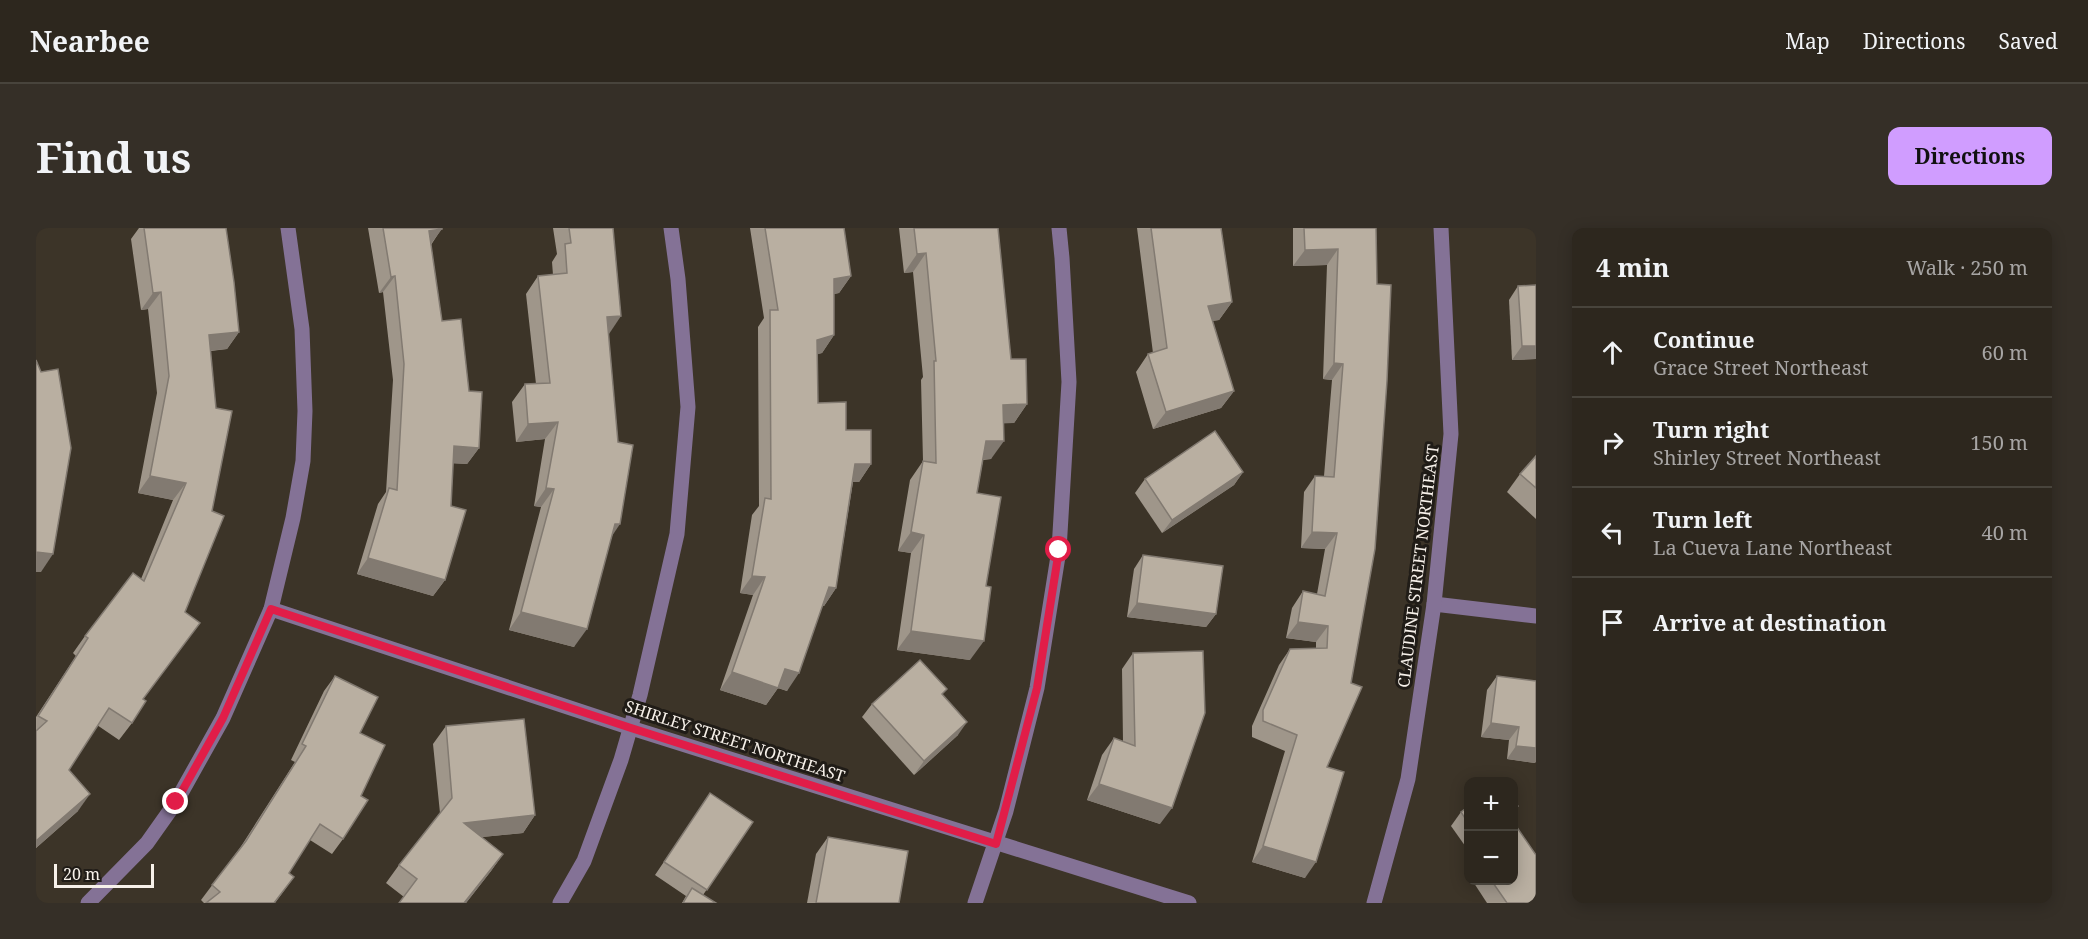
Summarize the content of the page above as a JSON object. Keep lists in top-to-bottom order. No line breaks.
{"streets":{"street":["CLAUDINE STREET NORTHEAST","SHIRLEY STREET NORTHEAST"]},"scale_bar":"20 m","page":{"header":"Nearbee","nav":["Map","Directions","Saved"],"buttons":"Directions","title":"Find us","heading":["4 min","Walk · 250 m"],"list":[["Continue","Grace Street Northeast","60 m"],["Turn right","Shirley Street Northeast","150 m"],["Turn left","La Cueva Lane Northeast","40 m"],"Arrive at destination"],"map_buttons":["+","−"],"scale":"20 m"}}
